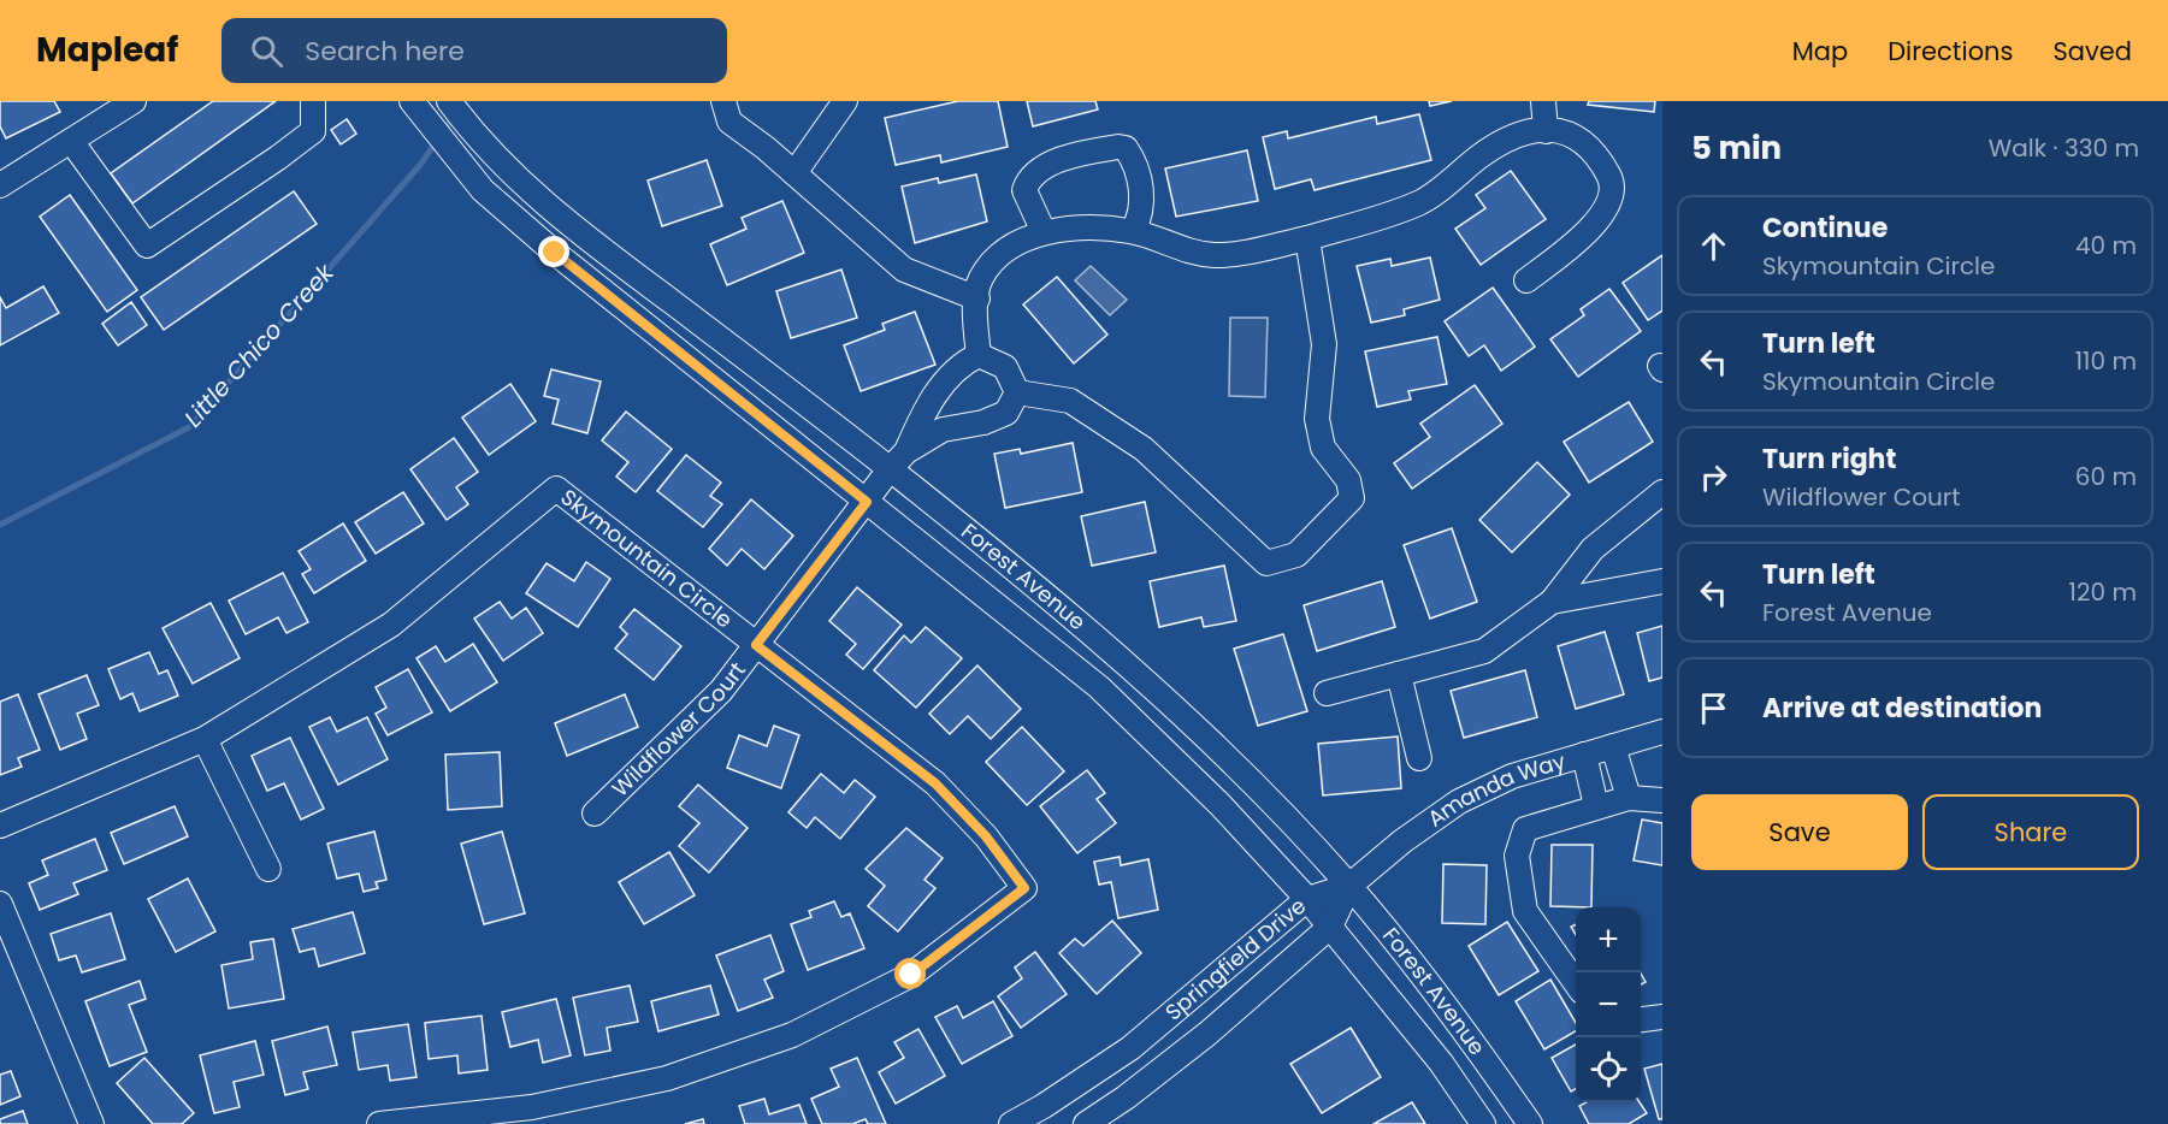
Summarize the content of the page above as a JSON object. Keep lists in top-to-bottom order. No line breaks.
{"streets":{"street":["Skymountain Circle","Forest Avenue","Wildflower Court","Amanda Way","Springfield Drive"]},"crossings":[["Skymountain Circle","Wildflower Court"],["Forest Avenue","Wildflower Court"],["Forest Avenue","Amanda Way"],["Forest Avenue","Springfield Drive"],["Amanda Way","Springfield Drive"]],"water":["Little Chico Creek"],"page":{"header":"Mapleaf","search":"Search here","nav":["Map","Directions","Saved"],"heading":["5 min","Walk · 330 m"],"list":[["Continue","Skymountain Circle","40 m"],["Turn left","Skymountain Circle","110 m"],["Turn right","Wildflower Court","60 m"],["Turn left","Forest Avenue","120 m"],"Arrive at destination"],"buttons":["Save","Share"],"map_buttons":["+","−"]}}
